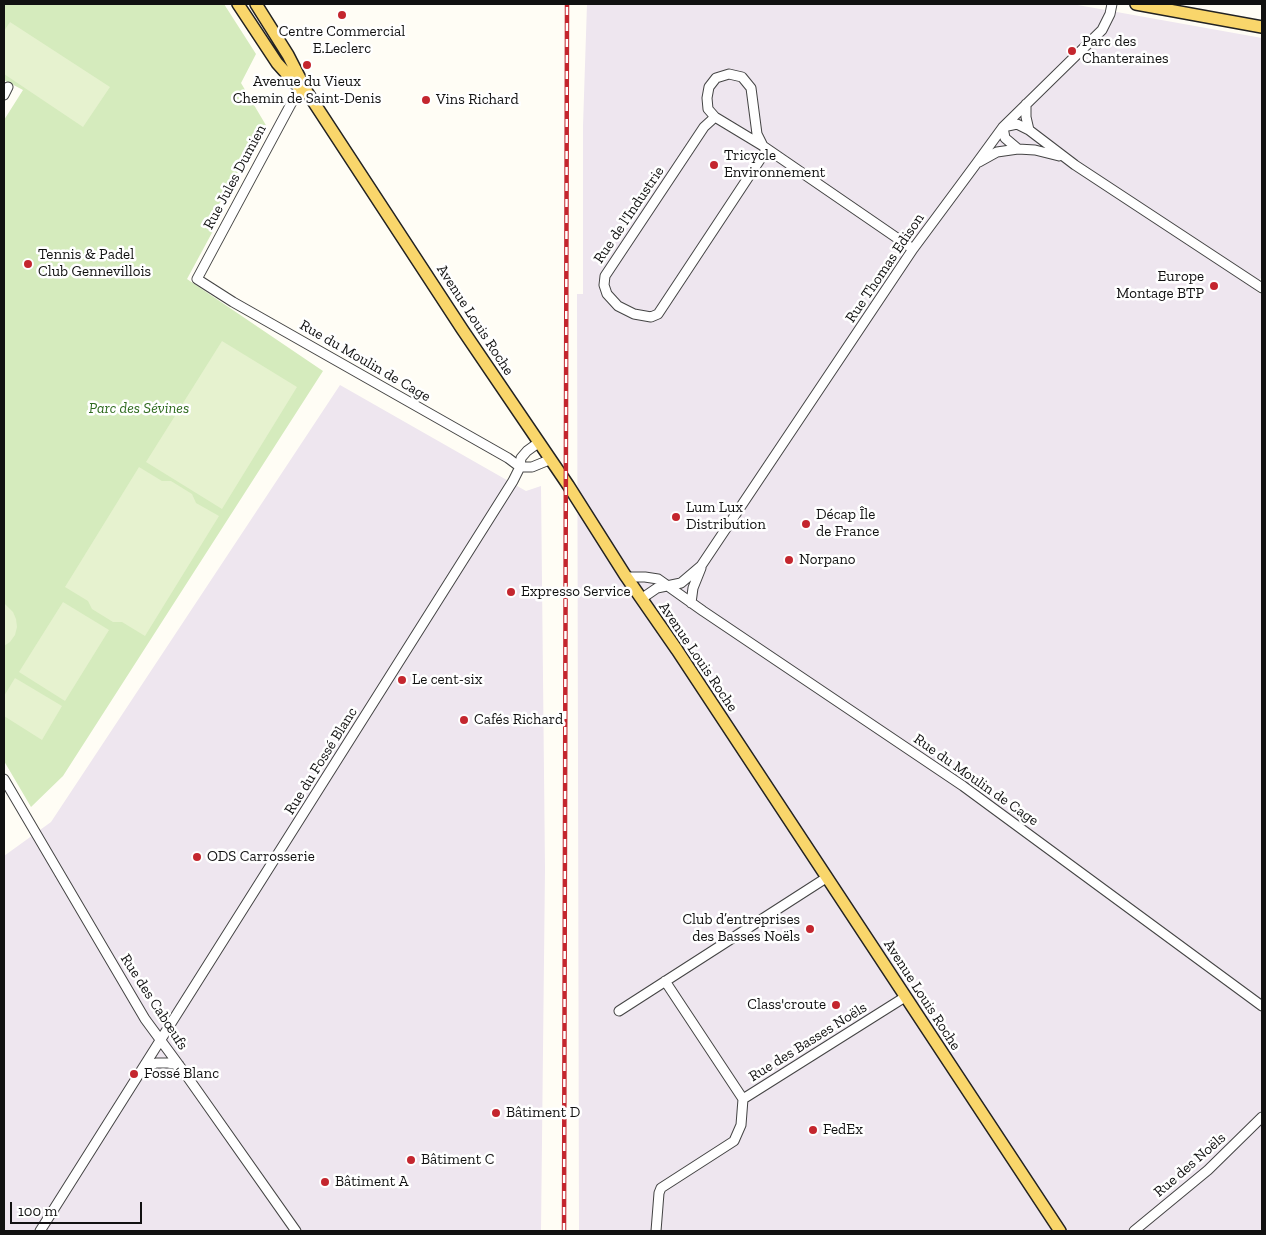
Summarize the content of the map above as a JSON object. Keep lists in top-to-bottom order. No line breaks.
{"streets":{"main road":["Avenue Louis Roche"],"street":["Rue Jules Dumien","Rue de l'Industrie","Rue Thomas Edison","Rue du Moulin de Cage","Rue du Fossé Blanc","Rue des Cabœufs","Rue des Basses Noëls","Rue des Noëls"]},"crossings":[["Rue Jules Dumien","Avenue Louis Roche"],["Rue Jules Dumien","Rue du Moulin de Cage"],["Rue Thomas Edison","Rue du Moulin de Cage"],["Avenue Louis Roche","Rue du Moulin de Cage"],["Avenue Louis Roche","Rue du Fossé Blanc"],["Avenue Louis Roche","Rue des Basses Noëls"],["Rue du Moulin de Cage","Rue du Fossé Blanc"],["Rue du Fossé Blanc","Rue des Cabœufs"]],"parks":["Parc des Sévines"],"places":["Centre Commercial E.Leclerc","Parc des Chanteraines","Avenue du Vieux Chemin de Saint-Denis","Vins Richard","Tricycle Environnement","Tennis & Padel Club Gennevillois","Europe Montage BTP","Lum Lux Distribution","Décap Île de France","Norpano","Expresso Service","Le cent-six","Cafés Richard","ODS Carrosserie","Club d’entreprises des Basses Noëls","Class'croute","Fossé Blanc","Bâtiment D","FedEx","Bâtiment C","Bâtiment A"],"scale_bar":"100 m"}
